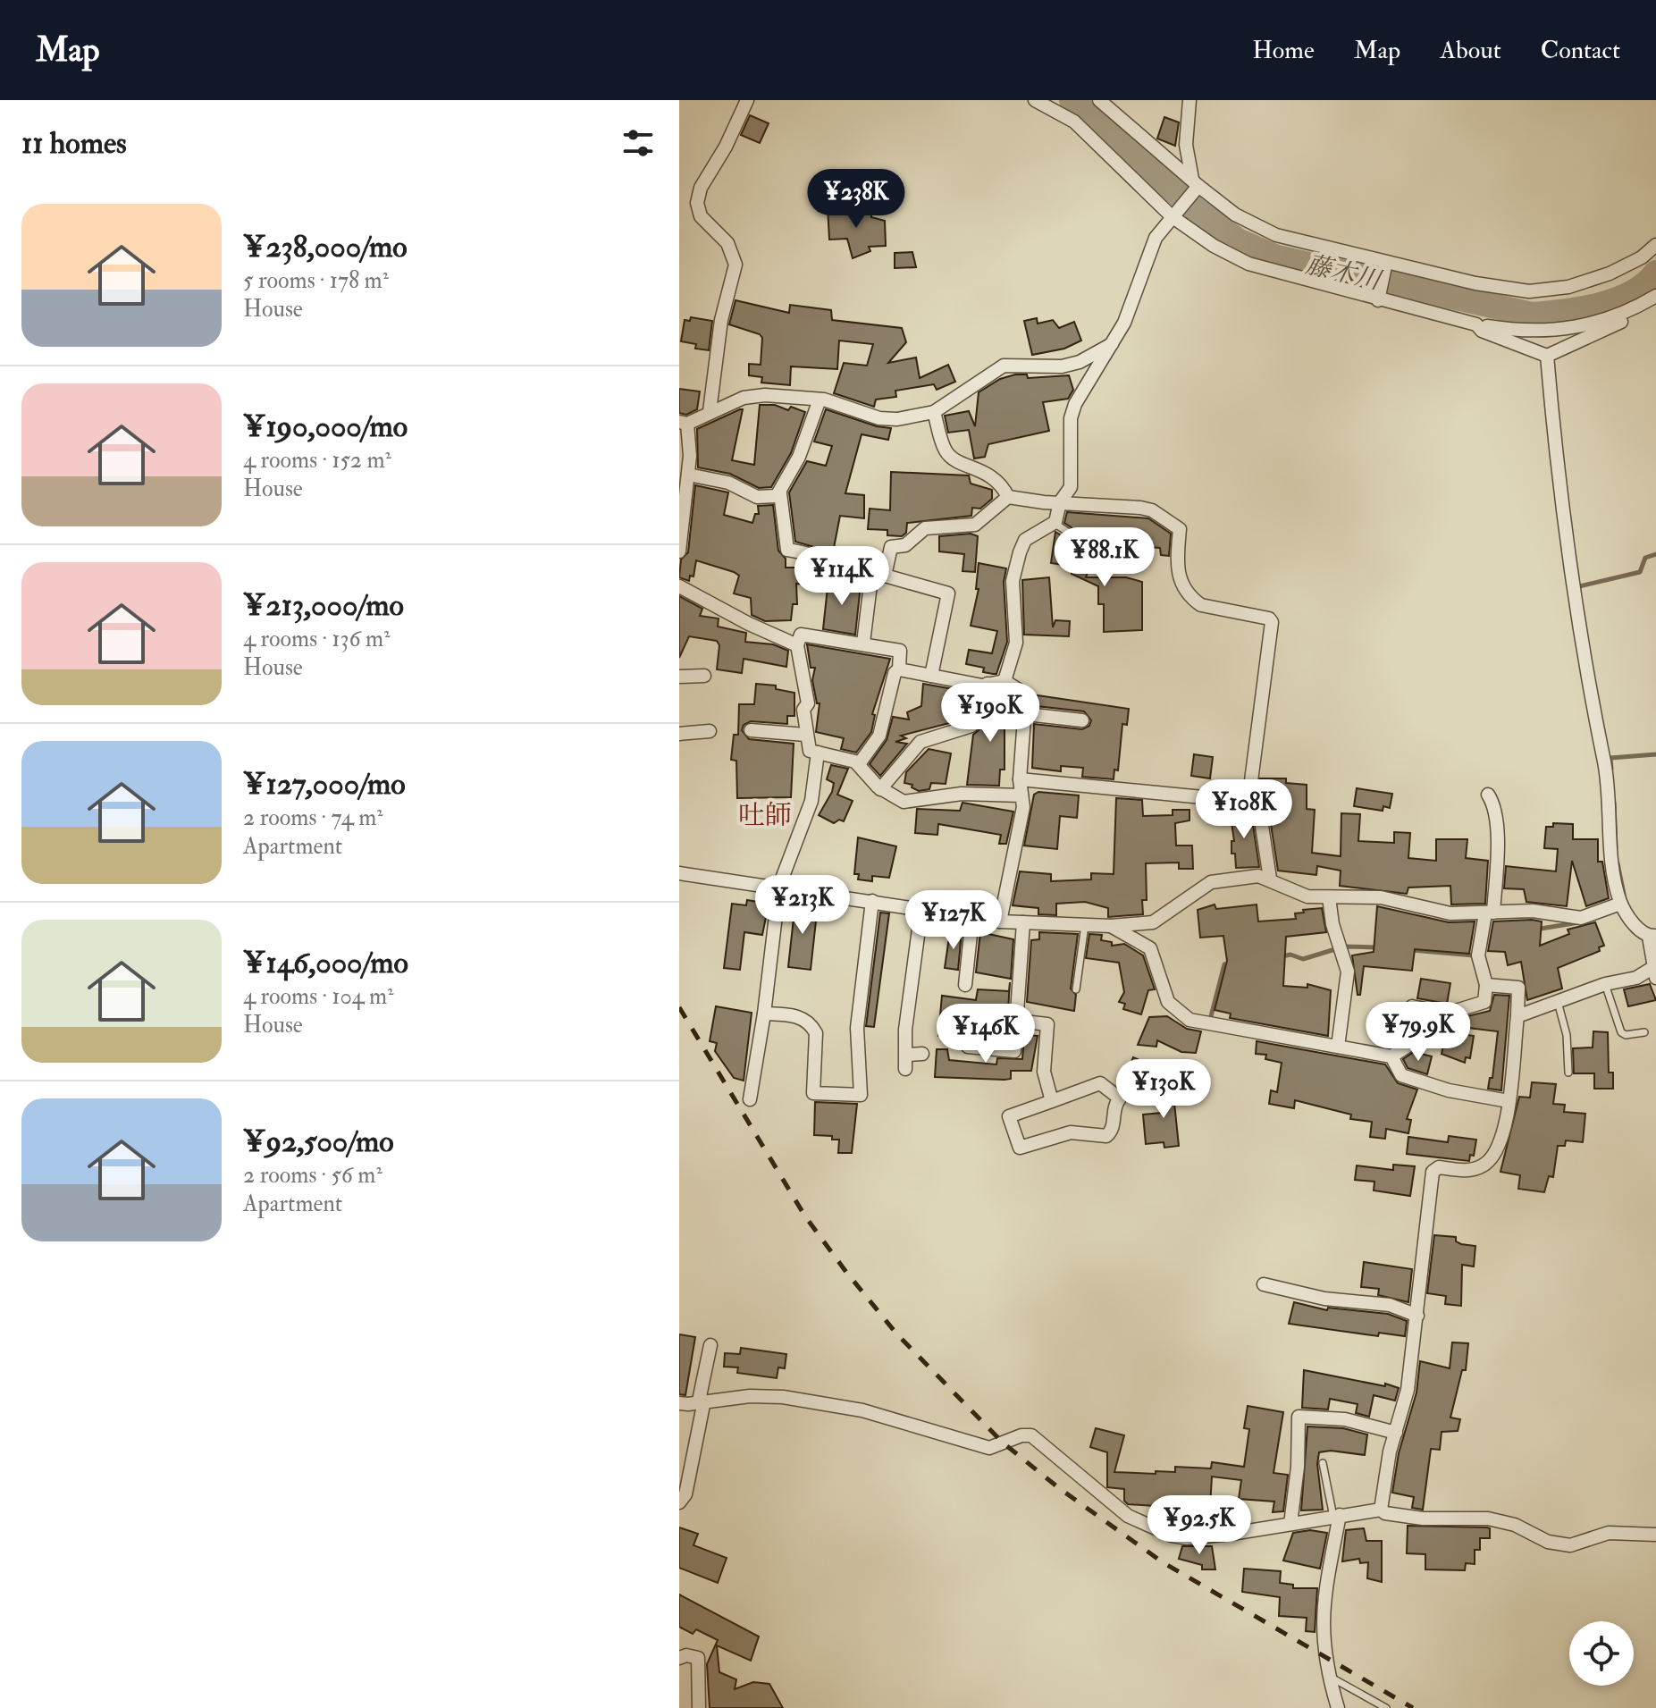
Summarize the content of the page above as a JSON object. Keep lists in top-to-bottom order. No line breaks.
{"districts":["吐師"],"water":["藤木川"],"page":{"header":"Map","nav":["Home","Map","About","Contact"],"heading":"11 homes","price":["¥238K","¥88.1K","¥114K","¥190K","¥108K","¥213K","¥127K","¥79.9K","¥146K","¥130K","¥92.5K"],"list":[{"name":"¥238,000/mo","note":"5 rooms · 178 m² · House"},{"name":"¥190,000/mo","note":"4 rooms · 152 m² · House"},{"name":"¥213,000/mo","note":"4 rooms · 136 m² · House"},{"name":"¥127,000/mo","note":"2 rooms · 74 m² · Apartment"},{"name":"¥146,000/mo","note":"4 rooms · 104 m² · House"},{"name":"¥92,500/mo","note":"2 rooms · 56 m² · Apartment"}]}}
